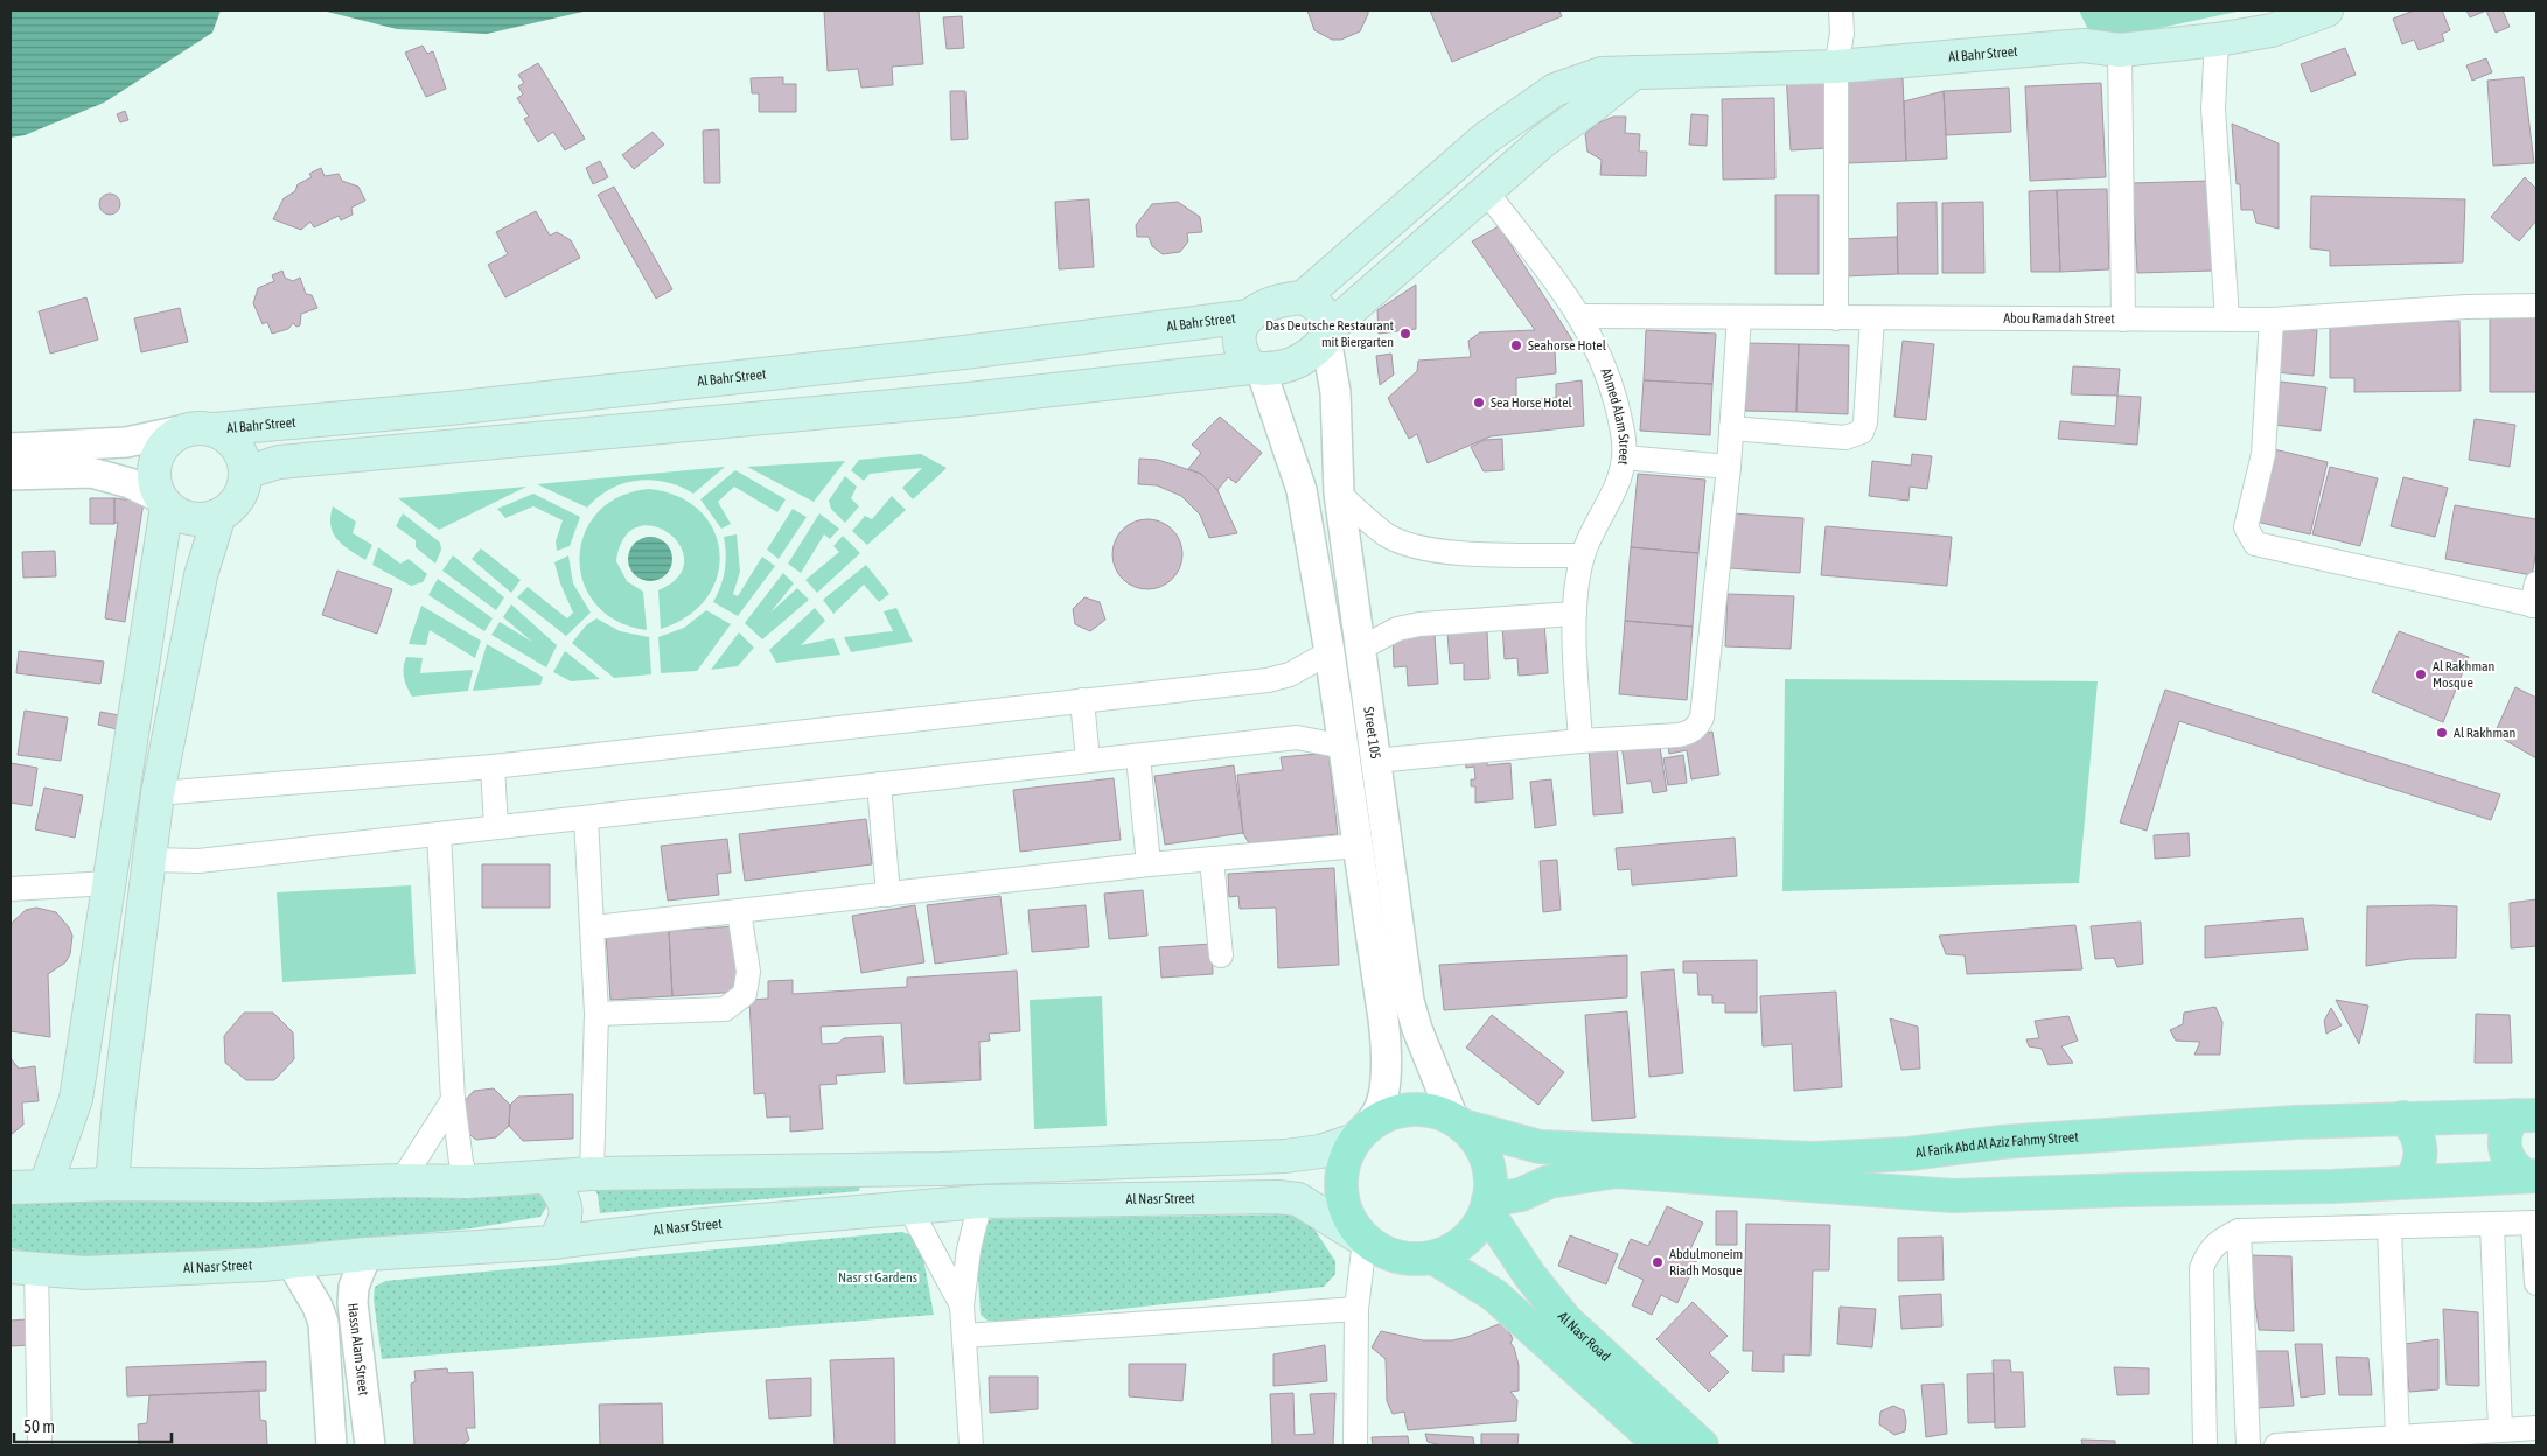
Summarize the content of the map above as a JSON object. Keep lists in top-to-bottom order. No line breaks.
{"streets":{"main road":["Al Bahr Street","Al Farik Abd Al Aziz Fahmy Street","Al Nasr Street","Al Nasr Road"],"street":["Abou Ramadah Street","Ahmed Alam Street","Street 105","Hassn Alam Street"]},"crossings":[["Al Bahr Street","Street 105"],["Abou Ramadah Street","Ahmed Alam Street"],["Street 105","Al Farik Abd Al Aziz Fahmy Street"],["Street 105","Al Nasr Street"],["Street 105","Al Nasr Road"],["Al Farik Abd Al Aziz Fahmy Street","Al Nasr Street"],["Al Farik Abd Al Aziz Fahmy Street","Al Nasr Road"],["Al Nasr Street","Al Nasr Road"],["Al Nasr Street","Hassn Alam Street"]],"parks":["Nasr st Gardens"],"places":["Das Deutsche Restaurant mit Biergarten","Seahorse Hotel","Sea Horse Hotel","Al Rakhman Mosque","Al Rakhman","Abdulmoneim Riadh Mosque"],"scale_bar":"50 m"}
